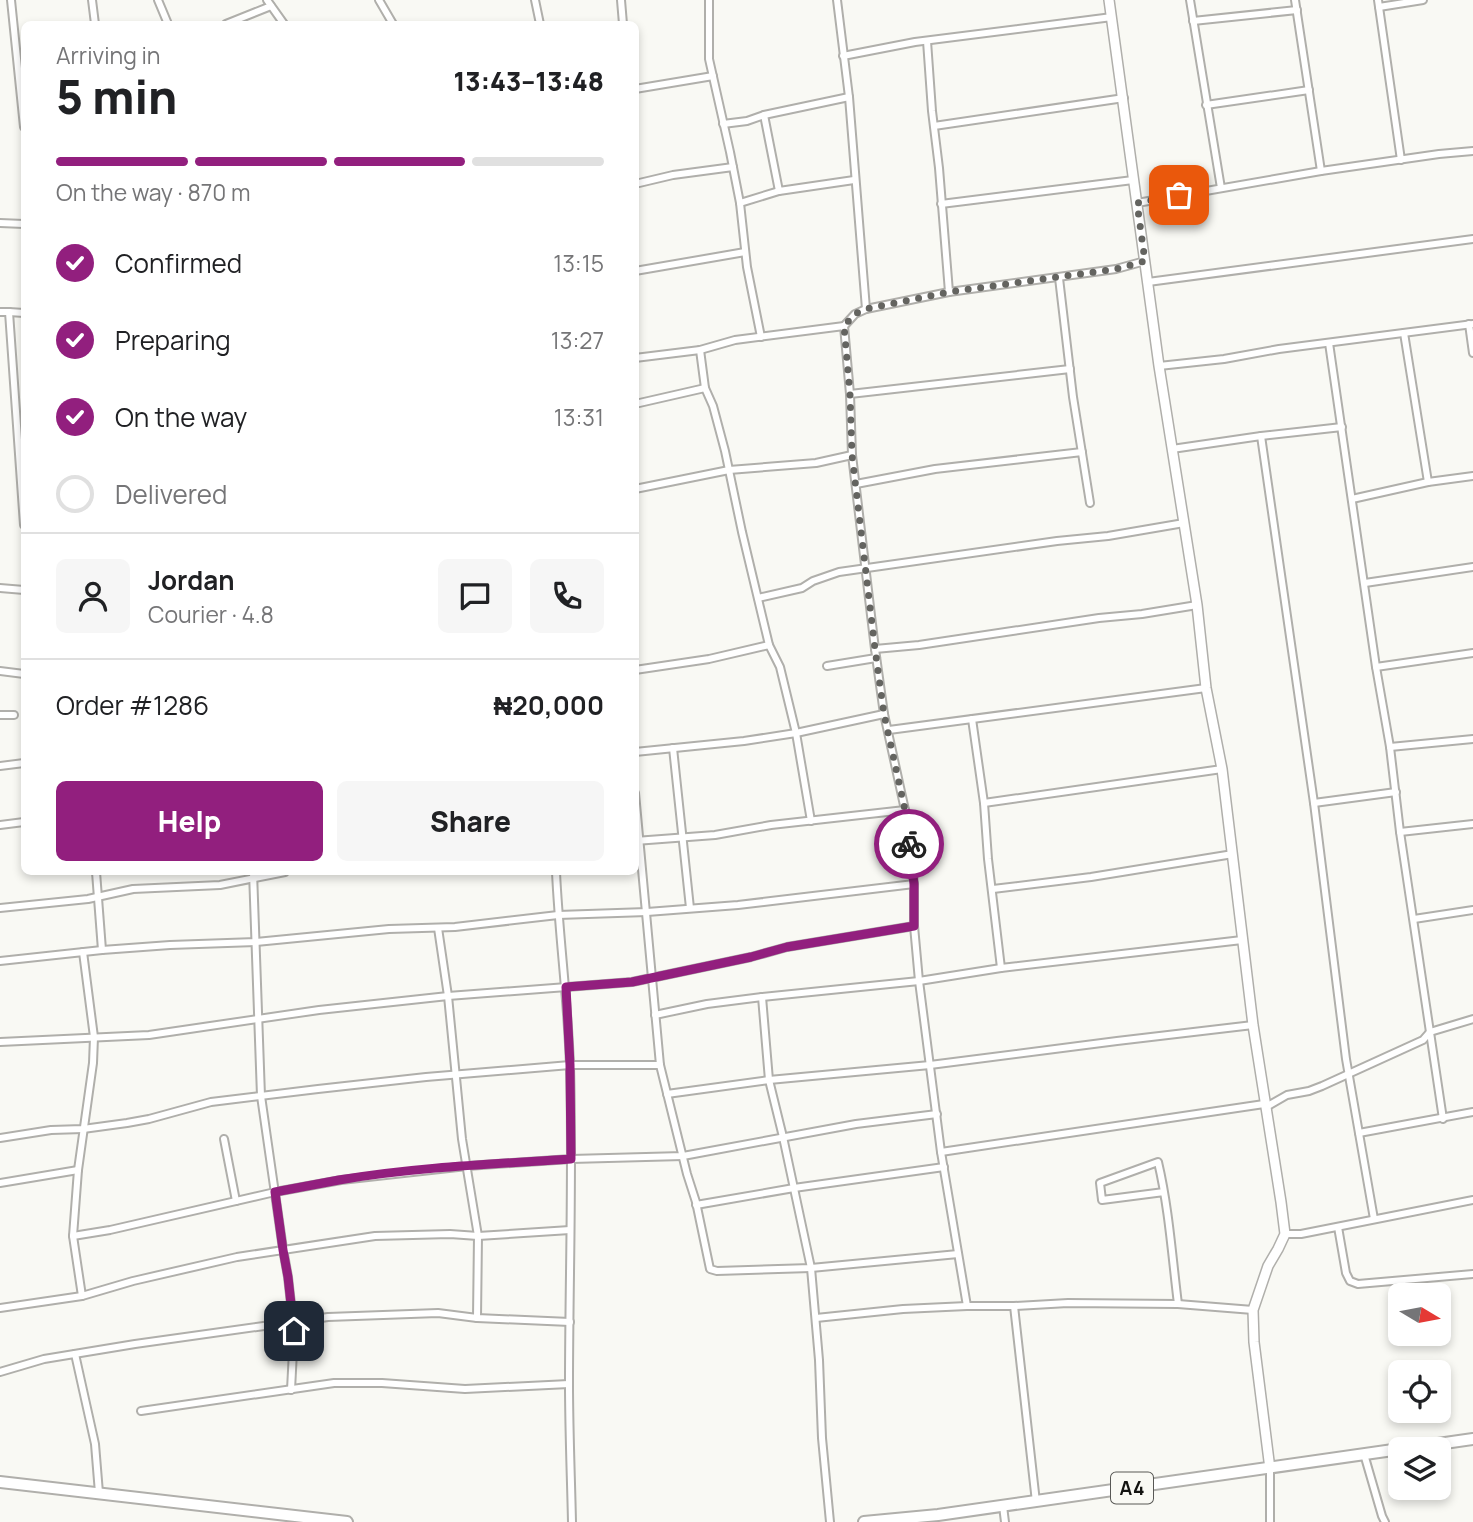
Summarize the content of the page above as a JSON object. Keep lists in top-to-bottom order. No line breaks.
{"streets":{"highway":["A4"]},"north":"right","page":{"heading":["5 min","Arriving in","13:43–13:48"],"panel":["Jordan","Courier · 4.8","Order #1286","₦20,000"],"bar":"On the way · 870 m","list":[["Confirmed","13:15"],["Preparing","13:27"],["On the way","13:31"],"Delivered"],"buttons":["Help","Share"]}}
